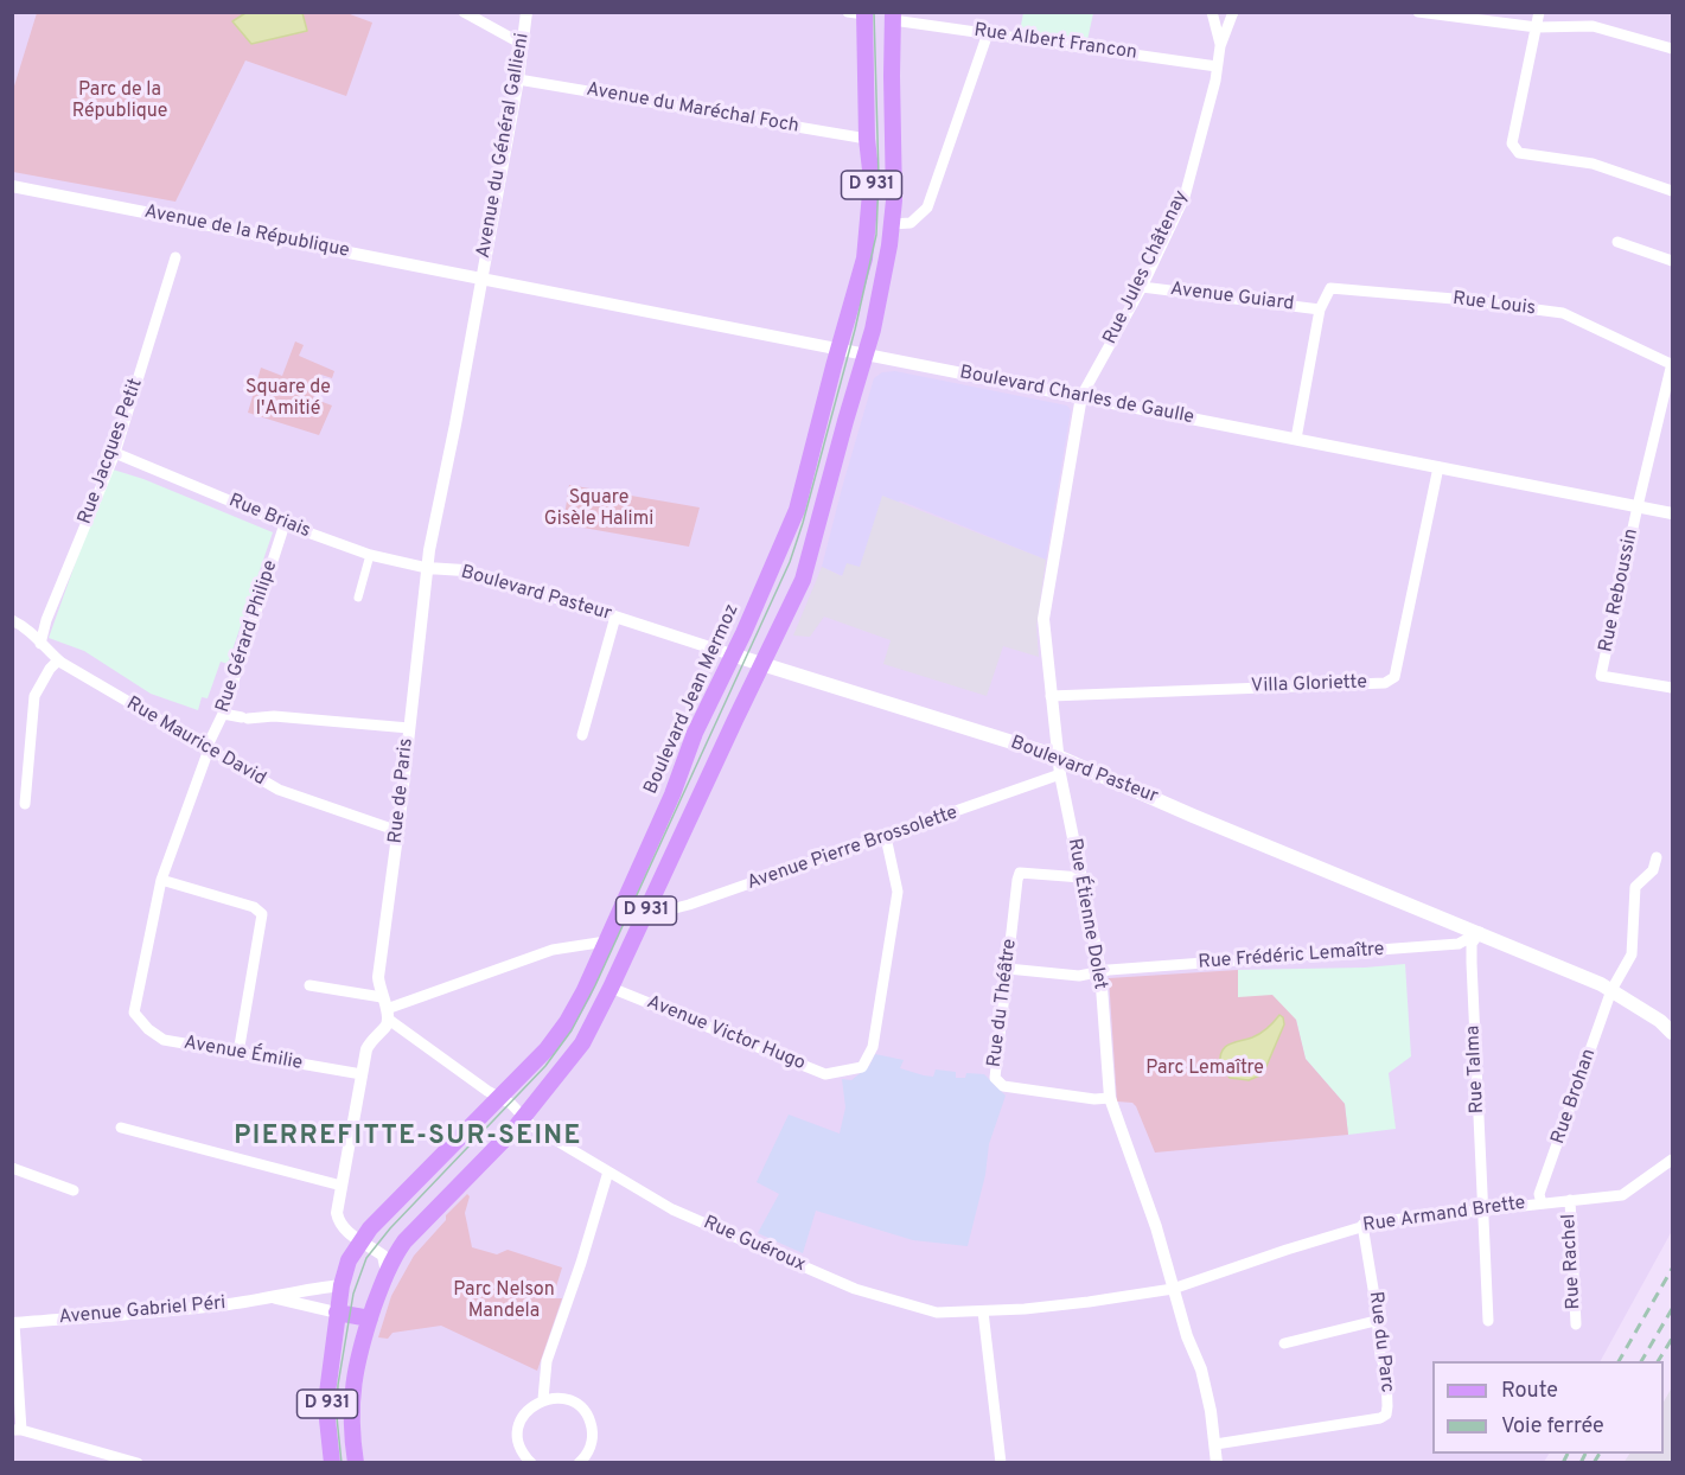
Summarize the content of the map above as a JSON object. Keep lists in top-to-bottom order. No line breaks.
{"streets":{"main road":["D 931","Boulevard Pasteur","Boulevard Jean Mermoz"],"street":["Rue Albert Francon","Avenue du Maréchal Foch","Avenue du Général Gallieni","Avenue de la République","Rue Jules Châtenay","Avenue Guiard","Rue Louis","Boulevard Charles de Gaulle","Rue Jacques Petit","Rue Briais","Rue Reboussin","Rue Gérard Philipe","Villa Gloriette","Rue Maurice David","Rue de Paris","Avenue Pierre Brossolette","Rue Étienne Dolet","Rue Frédéric Lemaître","Rue du Théâtre","Avenue Victor Hugo","Avenue Émilie","Rue Talma","Rue Brohan","Rue Armand Brette","Rue Guéroux","Rue Rachel","Avenue Gabriel Péri","Rue du Parc"]},"crossings":[["Rue Albert Francon","D 931"],["Rue Albert Francon","Rue Jules Châtenay"],["Avenue du Maréchal Foch","Avenue du Général Gallieni"],["Avenue du Maréchal Foch","Boulevard Jean Mermoz"],["Avenue du Général Gallieni","Avenue de la République"],["Avenue du Général Gallieni","Boulevard Charles de Gaulle"],["Avenue du Général Gallieni","Rue de Paris"],["D 931","Boulevard Charles de Gaulle"],["D 931","Boulevard Pasteur"],["D 931","Boulevard Jean Mermoz"],["D 931","Avenue Pierre Brossolette"],["D 931","Avenue Victor Hugo"],["D 931","Rue Guéroux"],["D 931","Avenue Gabriel Péri"],["Avenue de la République","Boulevard Charles de Gaulle"],["Avenue de la République","Rue de Paris"],["Rue Jules Châtenay","Avenue Guiard"],["Rue Jules Châtenay","Boulevard Charles de Gaulle"],["Rue Jules Châtenay","Rue Étienne Dolet"],["Avenue Guiard","Rue Louis"],["Avenue Guiard","Boulevard Charles de Gaulle"],["Rue Louis","Rue Reboussin"],["Boulevard Charles de Gaulle","Rue Reboussin"],["Boulevard Charles de Gaulle","Villa Gloriette"],["Boulevard Charles de Gaulle","Boulevard Jean Mermoz"],["Boulevard Charles de Gaulle","Rue de Paris"],["Boulevard Charles de Gaulle","Rue Étienne Dolet"],["Rue Jacques Petit","Rue Briais"],["Rue Jacques Petit","Rue Maurice David"],["Rue Briais","Boulevard Pasteur"],["Rue Briais","Rue Gérard Philipe"],["Rue Briais","Rue de Paris"],["Boulevard Pasteur","Boulevard Jean Mermoz"],["Boulevard Pasteur","Rue de Paris"],["Boulevard Pasteur","Rue Étienne Dolet"],["Boulevard Pasteur","Rue Frédéric Lemaître"],["Boulevard Pasteur","Rue Talma"],["Boulevard Pasteur","Rue Brohan"],["Rue Gérard Philipe","Rue Maurice David"],["Rue Gérard Philipe","Avenue Émilie"],["Villa Gloriette","Rue Étienne Dolet"],["Boulevard Jean Mermoz","Rue Guéroux"],["Boulevard Jean Mermoz","Avenue Gabriel Péri"],["Rue Maurice David","Rue de Paris"],["Rue de Paris","Rue Guéroux"],["Avenue Pierre Brossolette","Rue Étienne Dolet"],["Avenue Pierre Brossolette","Avenue Victor Hugo"],["Rue Étienne Dolet","Rue Frédéric Lemaître"],["Rue Étienne Dolet","Rue du Théâtre"],["Rue Étienne Dolet","Rue Armand Brette"],["Rue Étienne Dolet","Rue Guéroux"],["Rue Étienne Dolet","Rue du Parc"],["Rue Frédéric Lemaître","Rue du Théâtre"],["Rue Frédéric Lemaître","Rue Talma"],["Rue Talma","Rue Armand Brette"],["Rue Brohan","Rue Armand Brette"],["Rue Armand Brette","Rue Guéroux"],["Rue Armand Brette","Rue Rachel"],["Rue Armand Brette","Rue du Parc"]],"districts":["PIERREFITTE-SUR-SEINE"],"parks":["Parc de la République","Square de l'Amitié","Square Gisèle Halimi","Parc Lemaître","Parc Nelson Mandela"],"legend":["Route","Voie ferrée"]}
